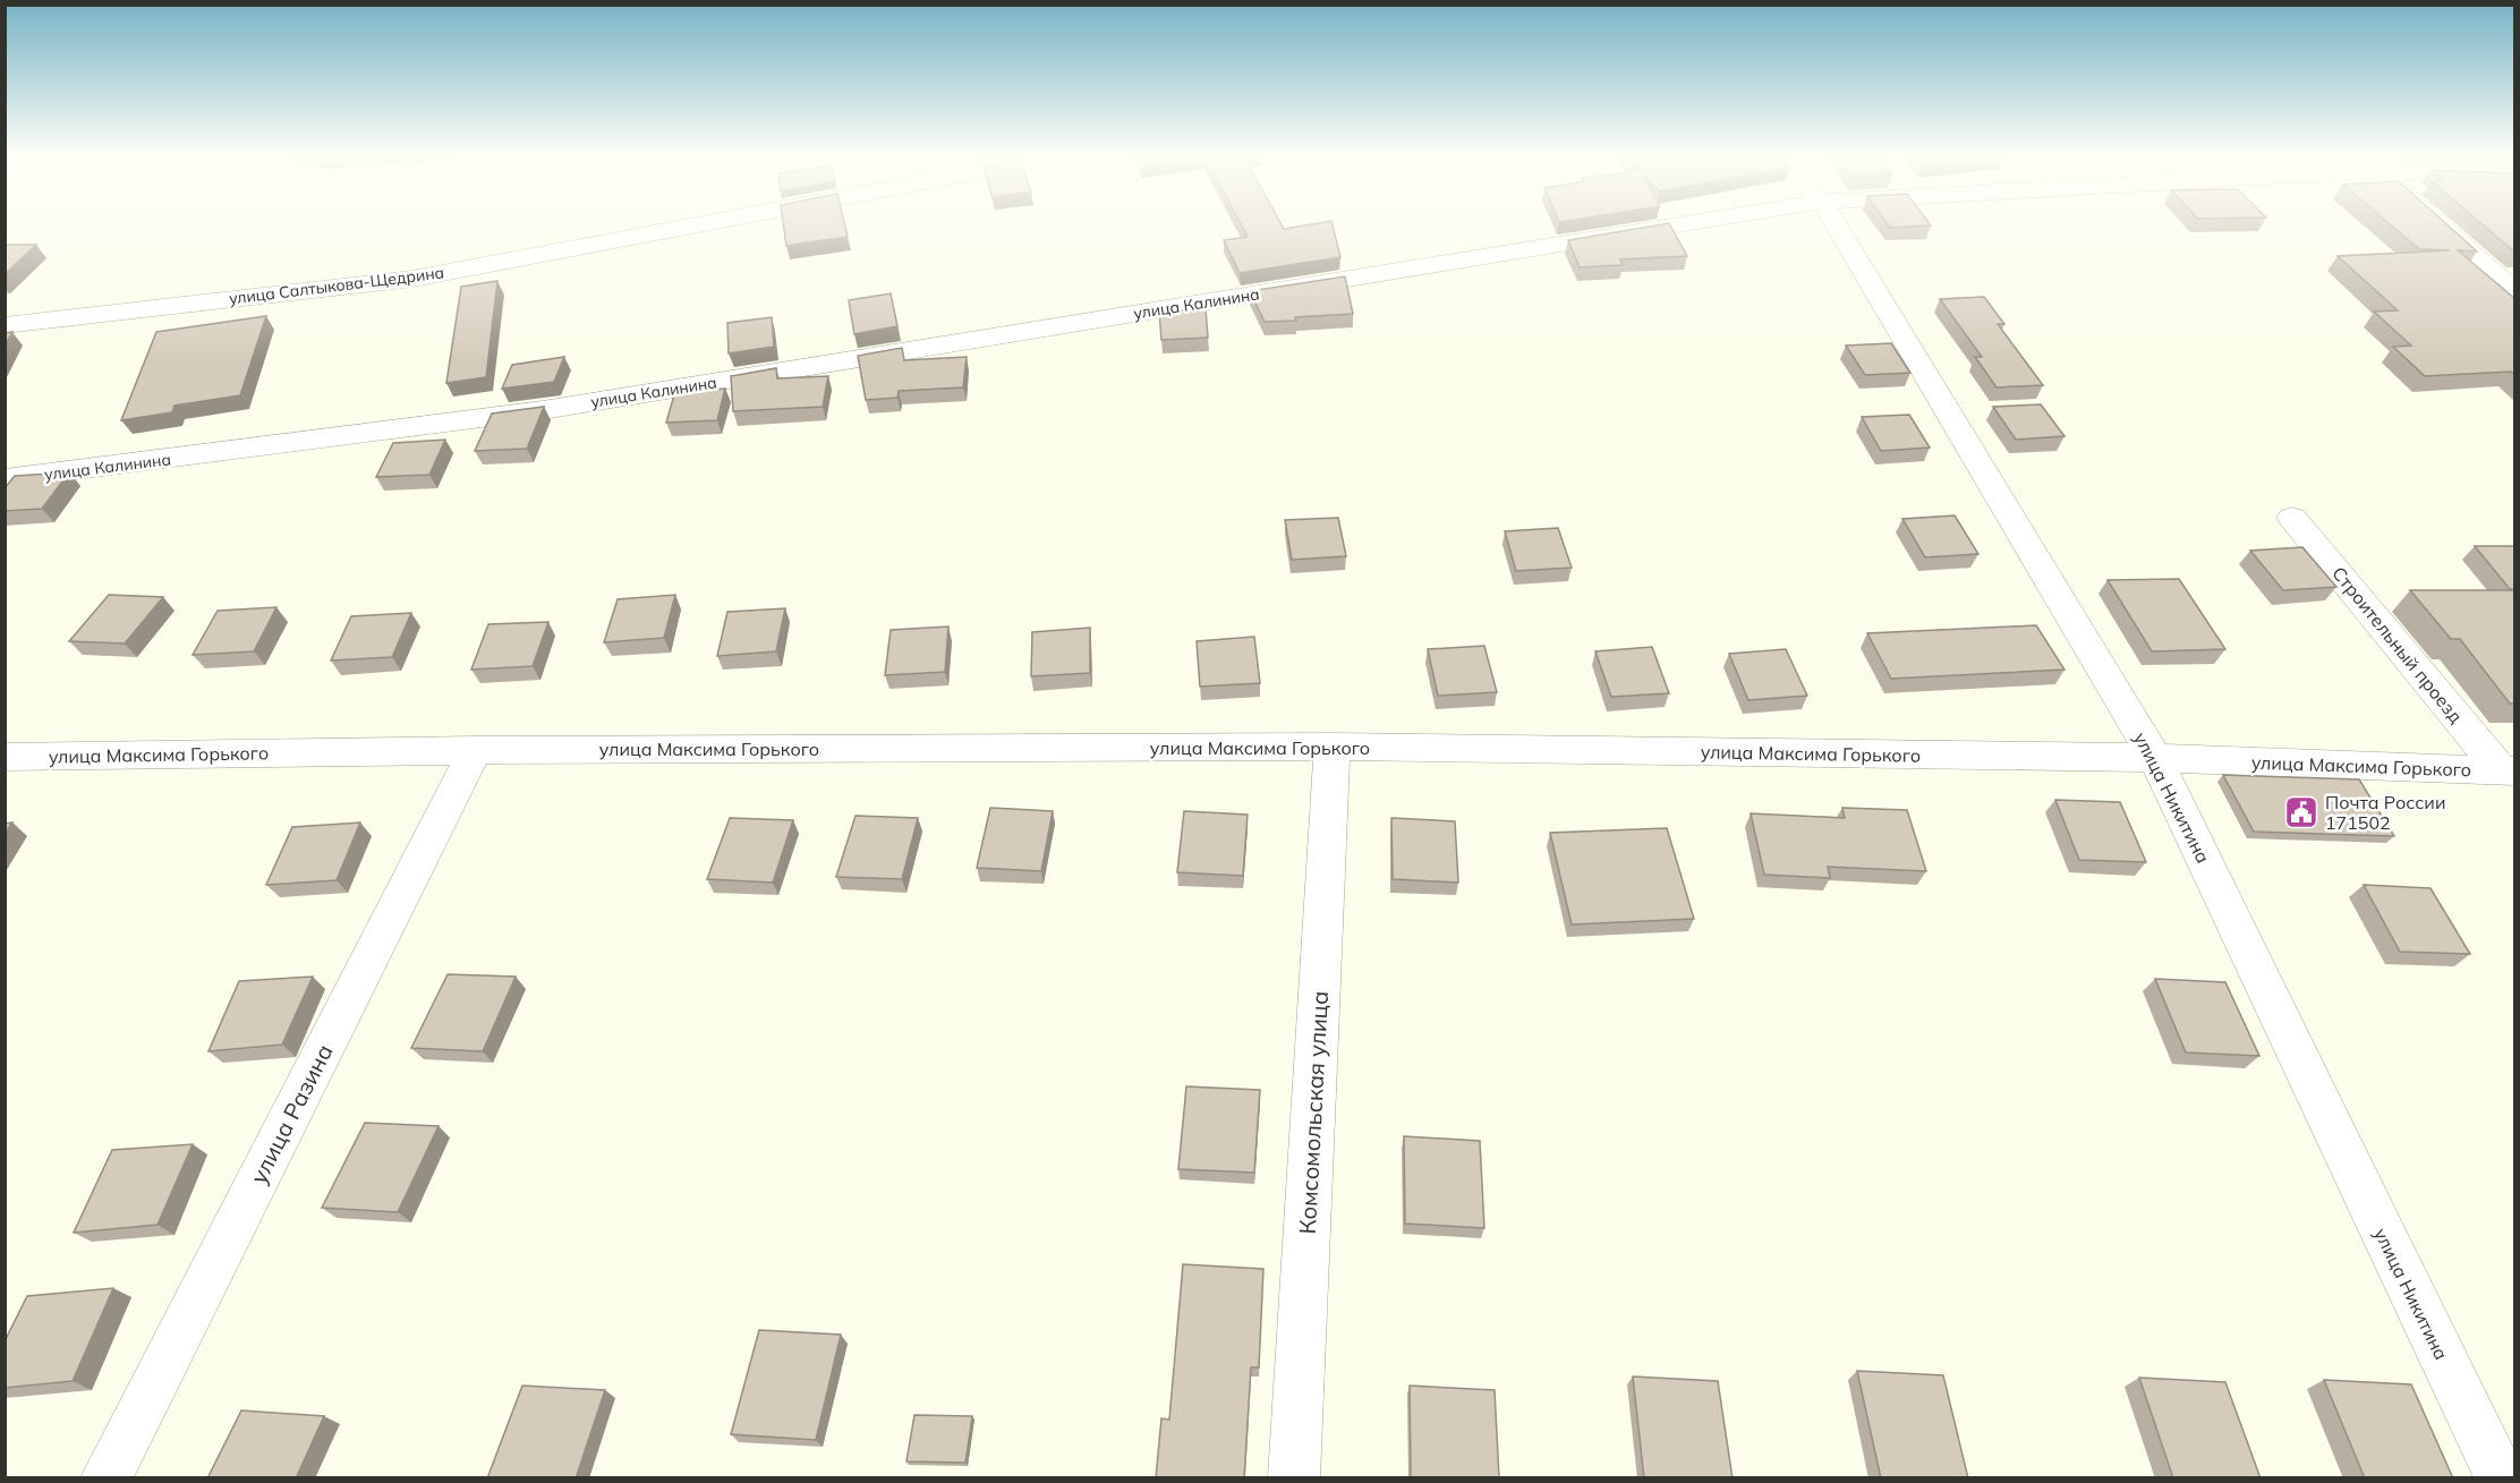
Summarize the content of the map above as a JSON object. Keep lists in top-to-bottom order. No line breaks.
{"streets":{"street":["улица Салтыкова-Щедрина","улица Калинина","Строительный проезд","улица Максима Горького","улица Никитина","Комсомольская улица","улица Разина"]},"crossings":[["Строительный проезд","улица Максима Горького"],["улица Максима Горького","улица Никитина"],["улица Максима Горького","Комсомольская улица"],["улица Максима Горького","улица Разина"]],"places":{"public building":["Почта России 171502"]}}
